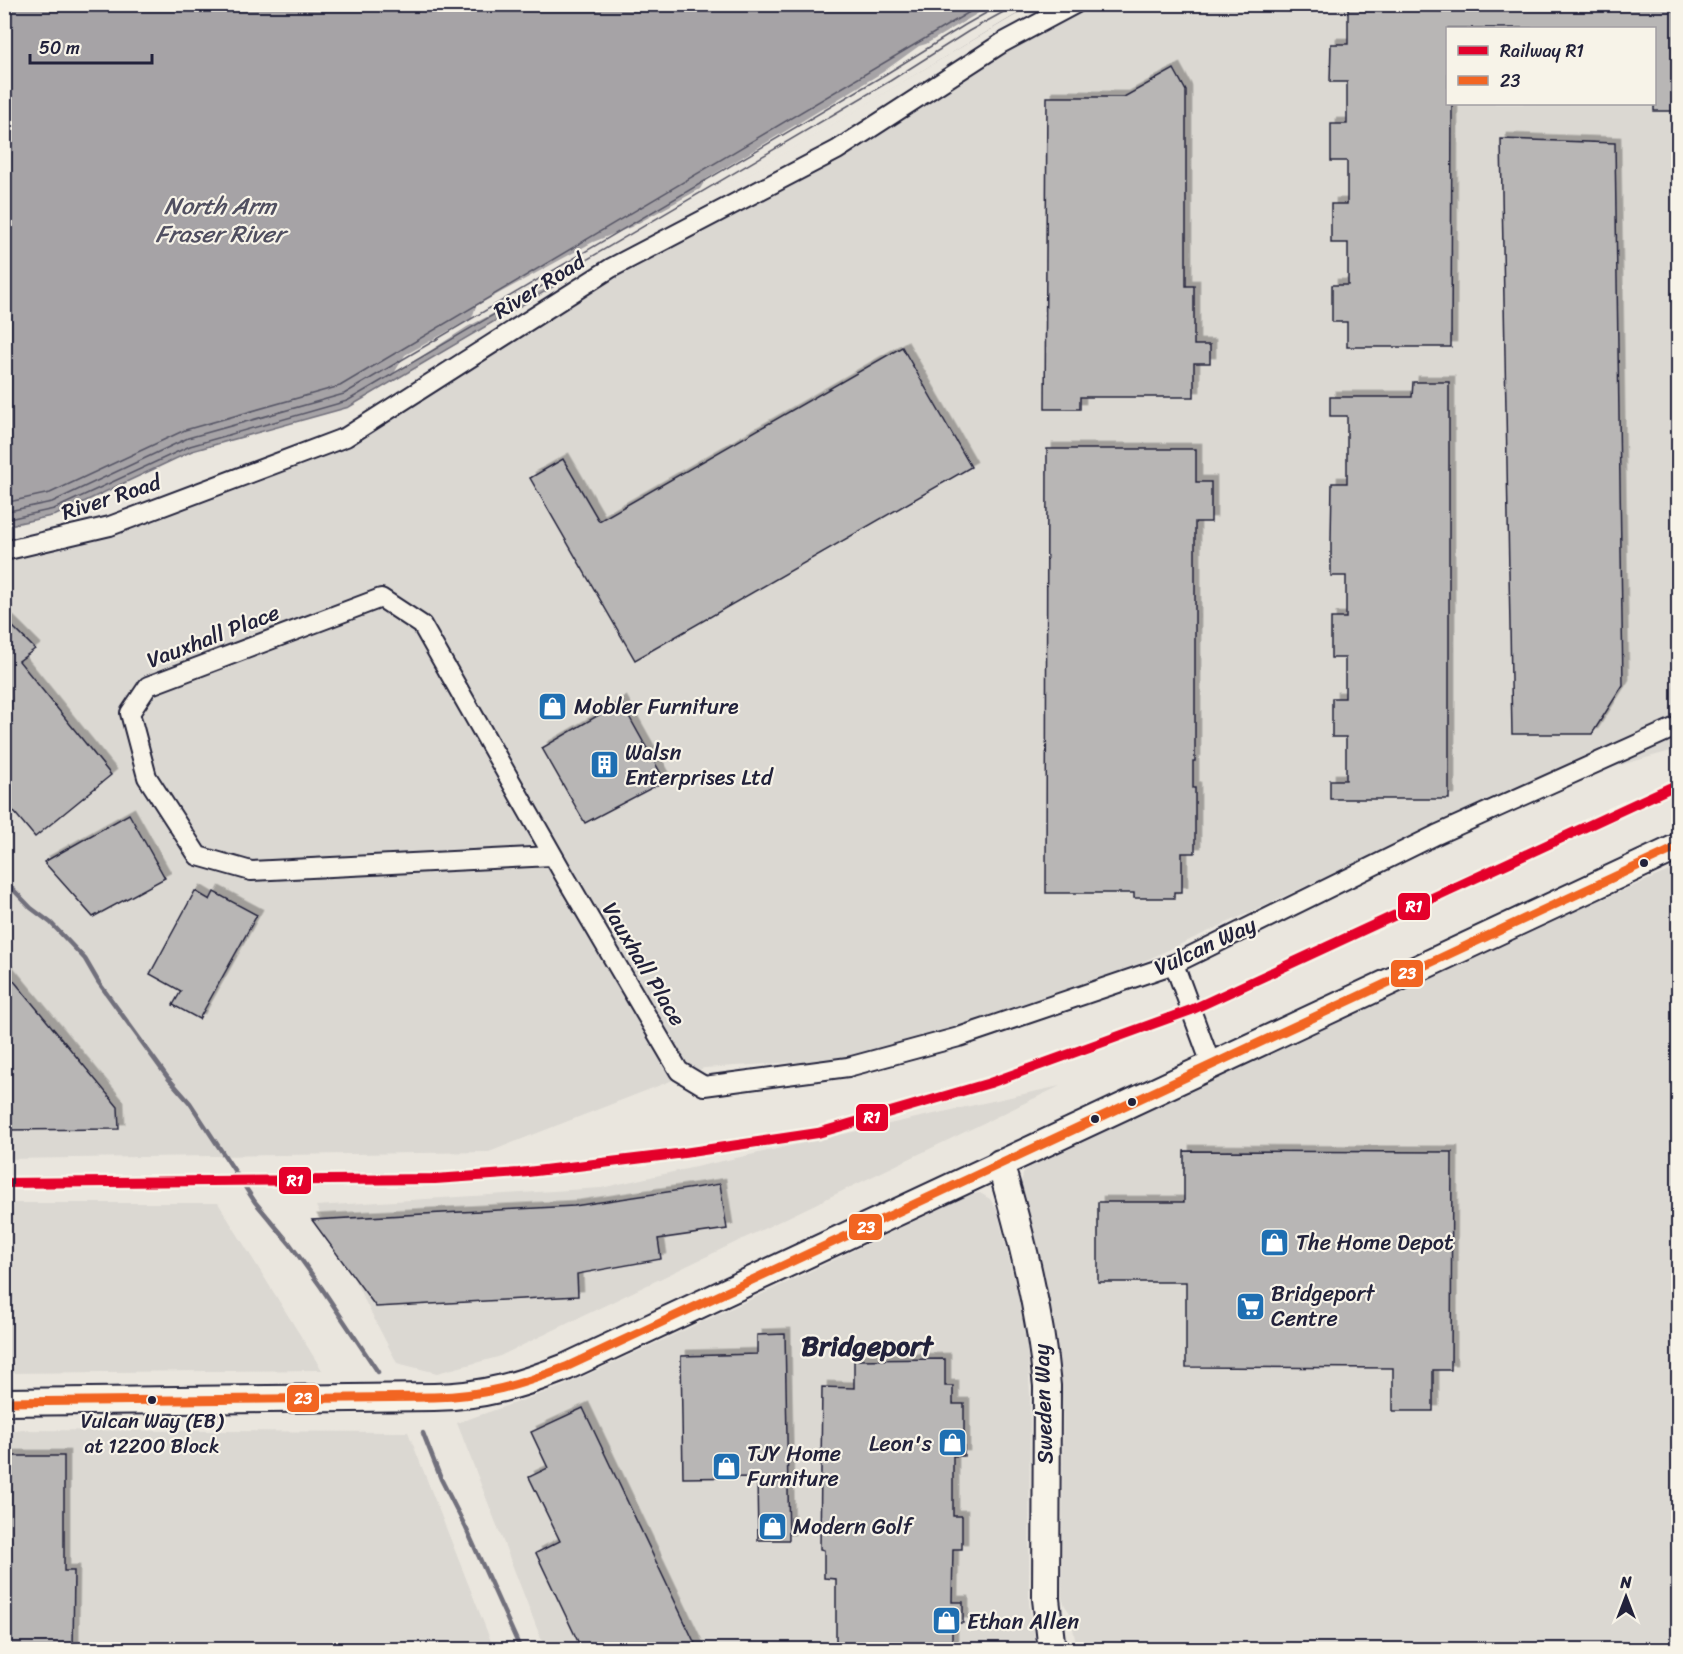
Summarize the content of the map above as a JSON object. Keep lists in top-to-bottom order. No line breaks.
{"streets":{"street":["River Road","Vauxhall Place","Vulcan Way","Sweden Way"]},"crossings":[["Vauxhall Place","Vulcan Way"]],"districts":["Bridgeport"],"water":["North Arm Fraser River"],"places":{"shop":["Mobler Furniture","The Home Depot","Leon's","TJY Home Furniture","Modern Golf","Ethan Allen"],"building":["Walsn Enterprises Ltd"],"supermarket":["Bridgeport Centre"],"other":["Vulcan Way (EB) at 12200 Block"]},"lines":["rail line R1","transit line 23"],"legend":["Railway R1","23"],"scale_bar":"50 m","north":"top"}
